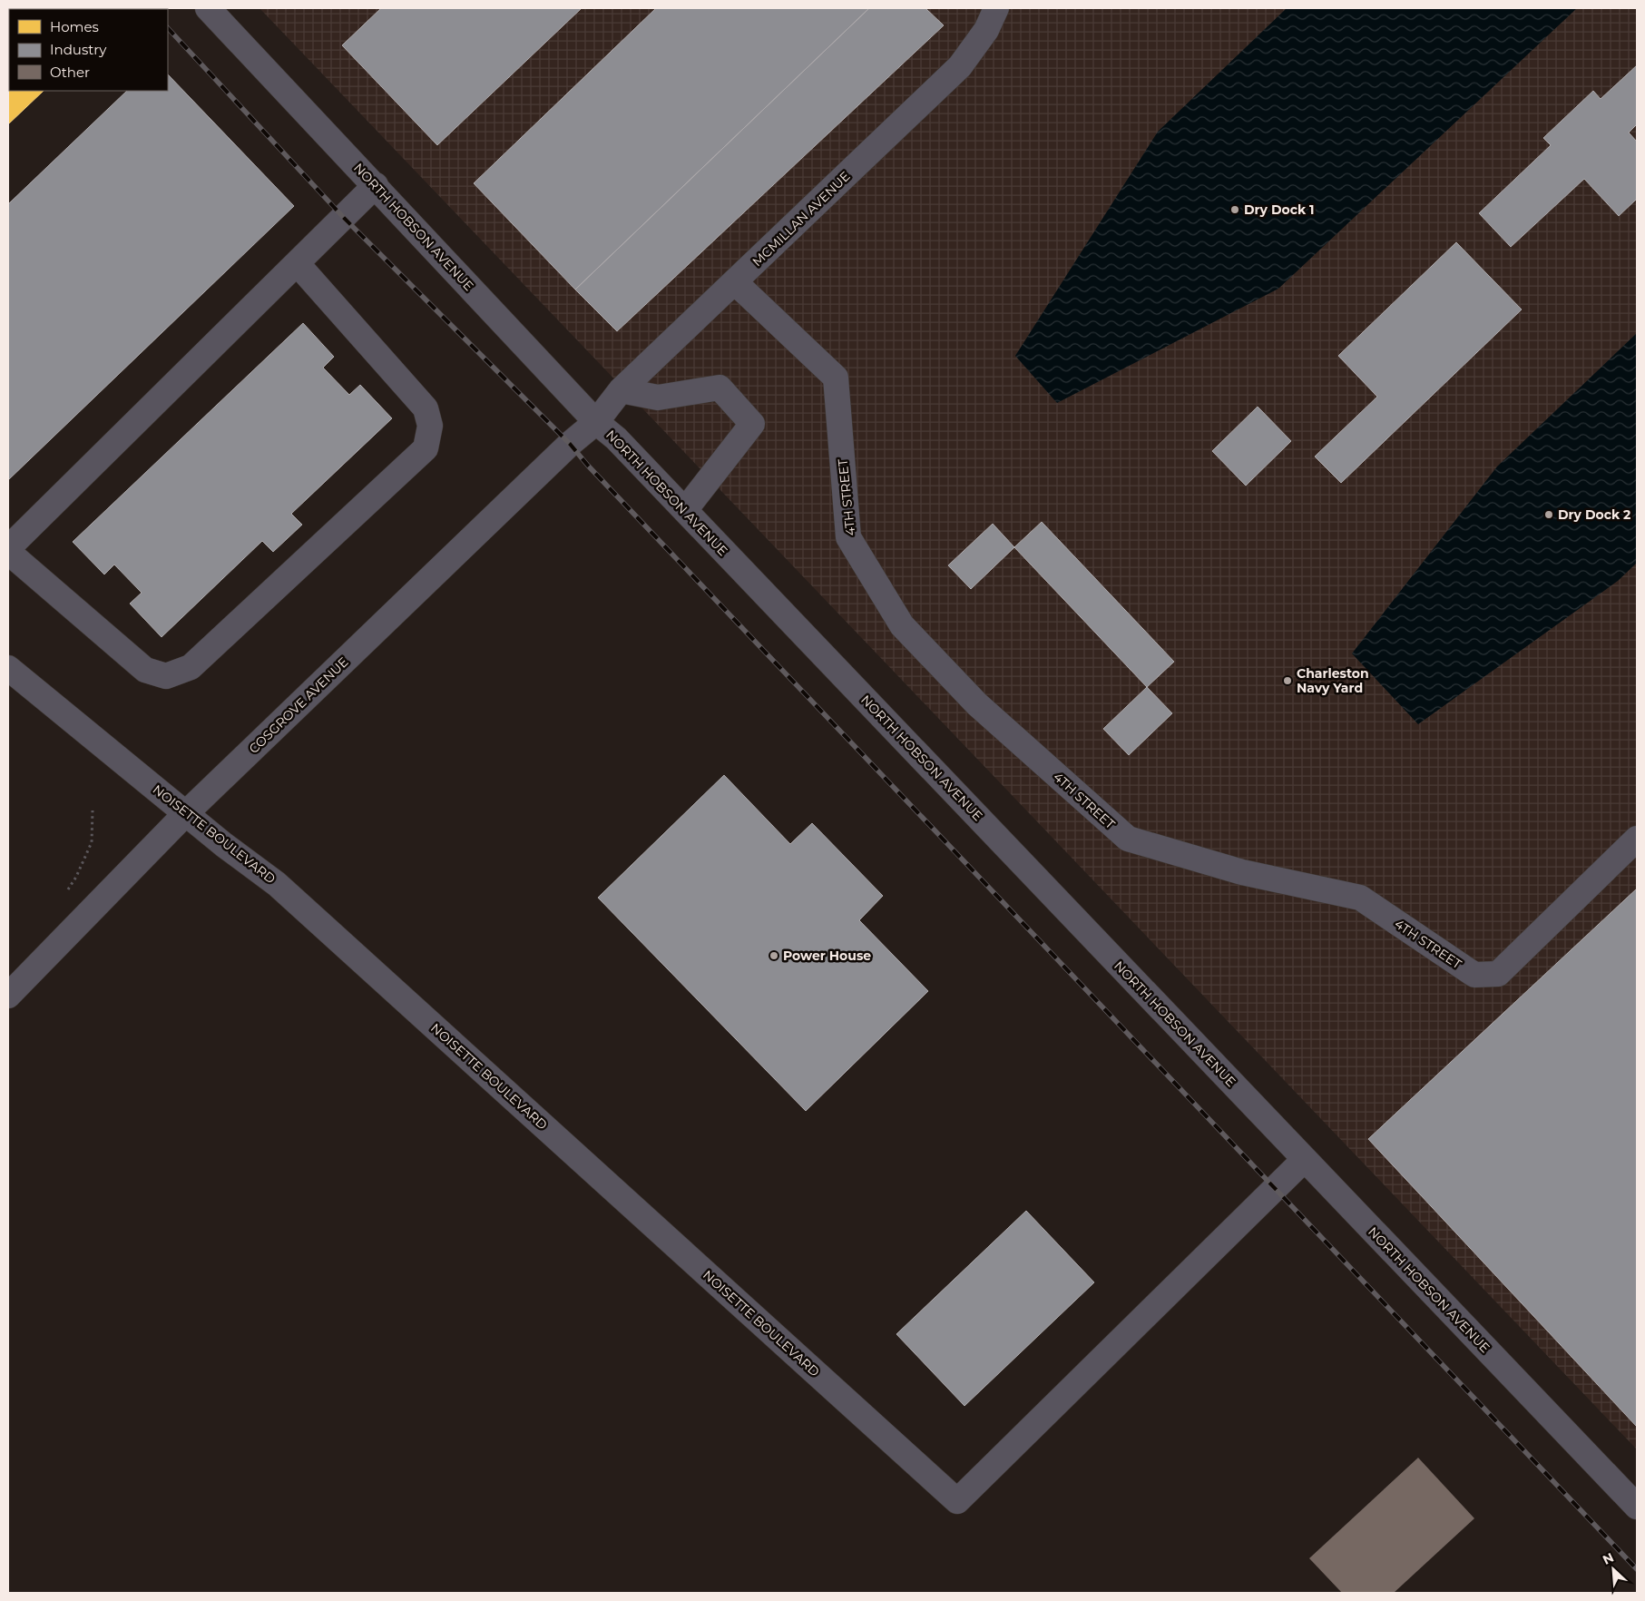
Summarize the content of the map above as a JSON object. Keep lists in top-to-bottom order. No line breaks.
{"streets":{"street":["MCMILLAN AVENUE","NORTH HOBSON AVENUE","4TH STREET","COSGROVE AVENUE","NOISETTE BOULEVARD"]},"crossings":[["MCMILLAN AVENUE","NORTH HOBSON AVENUE"],["MCMILLAN AVENUE","4TH STREET"],["MCMILLAN AVENUE","COSGROVE AVENUE"],["NORTH HOBSON AVENUE","COSGROVE AVENUE"],["NORTH HOBSON AVENUE","NOISETTE BOULEVARD"],["COSGROVE AVENUE","NOISETTE BOULEVARD"]],"places":["Dry Dock 1","Dry Dock 2","Charleston Navy Yard","Power House"],"legend":["Homes","Industry","Other"],"north":"top left"}
